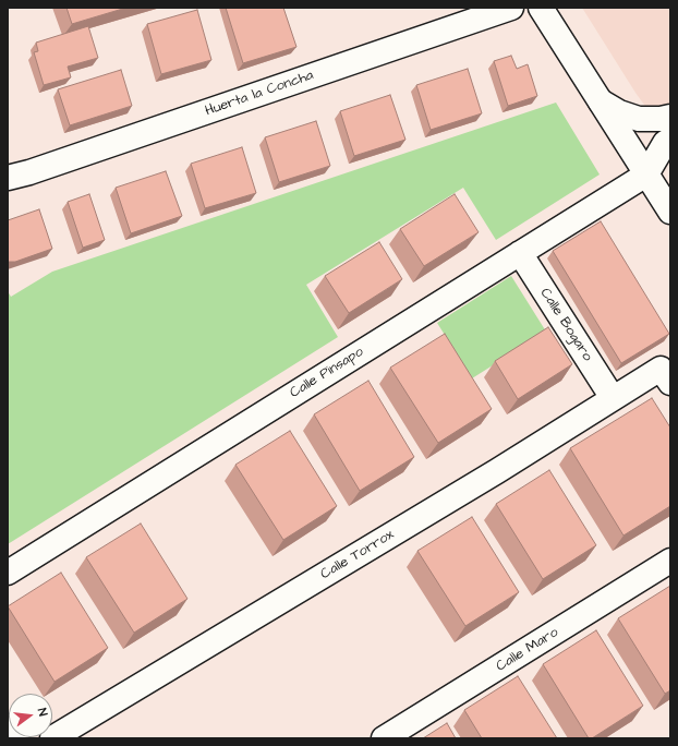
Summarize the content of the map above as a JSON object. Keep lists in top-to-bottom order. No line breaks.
{"streets":{"street":["Huerta la Concha","Calle Bogaro","Calle Pinsapo","Calle Torrox","Calle Maro"]},"crossings":[["Calle Bogaro","Calle Pinsapo"],["Calle Bogaro","Calle Torrox"]],"north":"right"}
